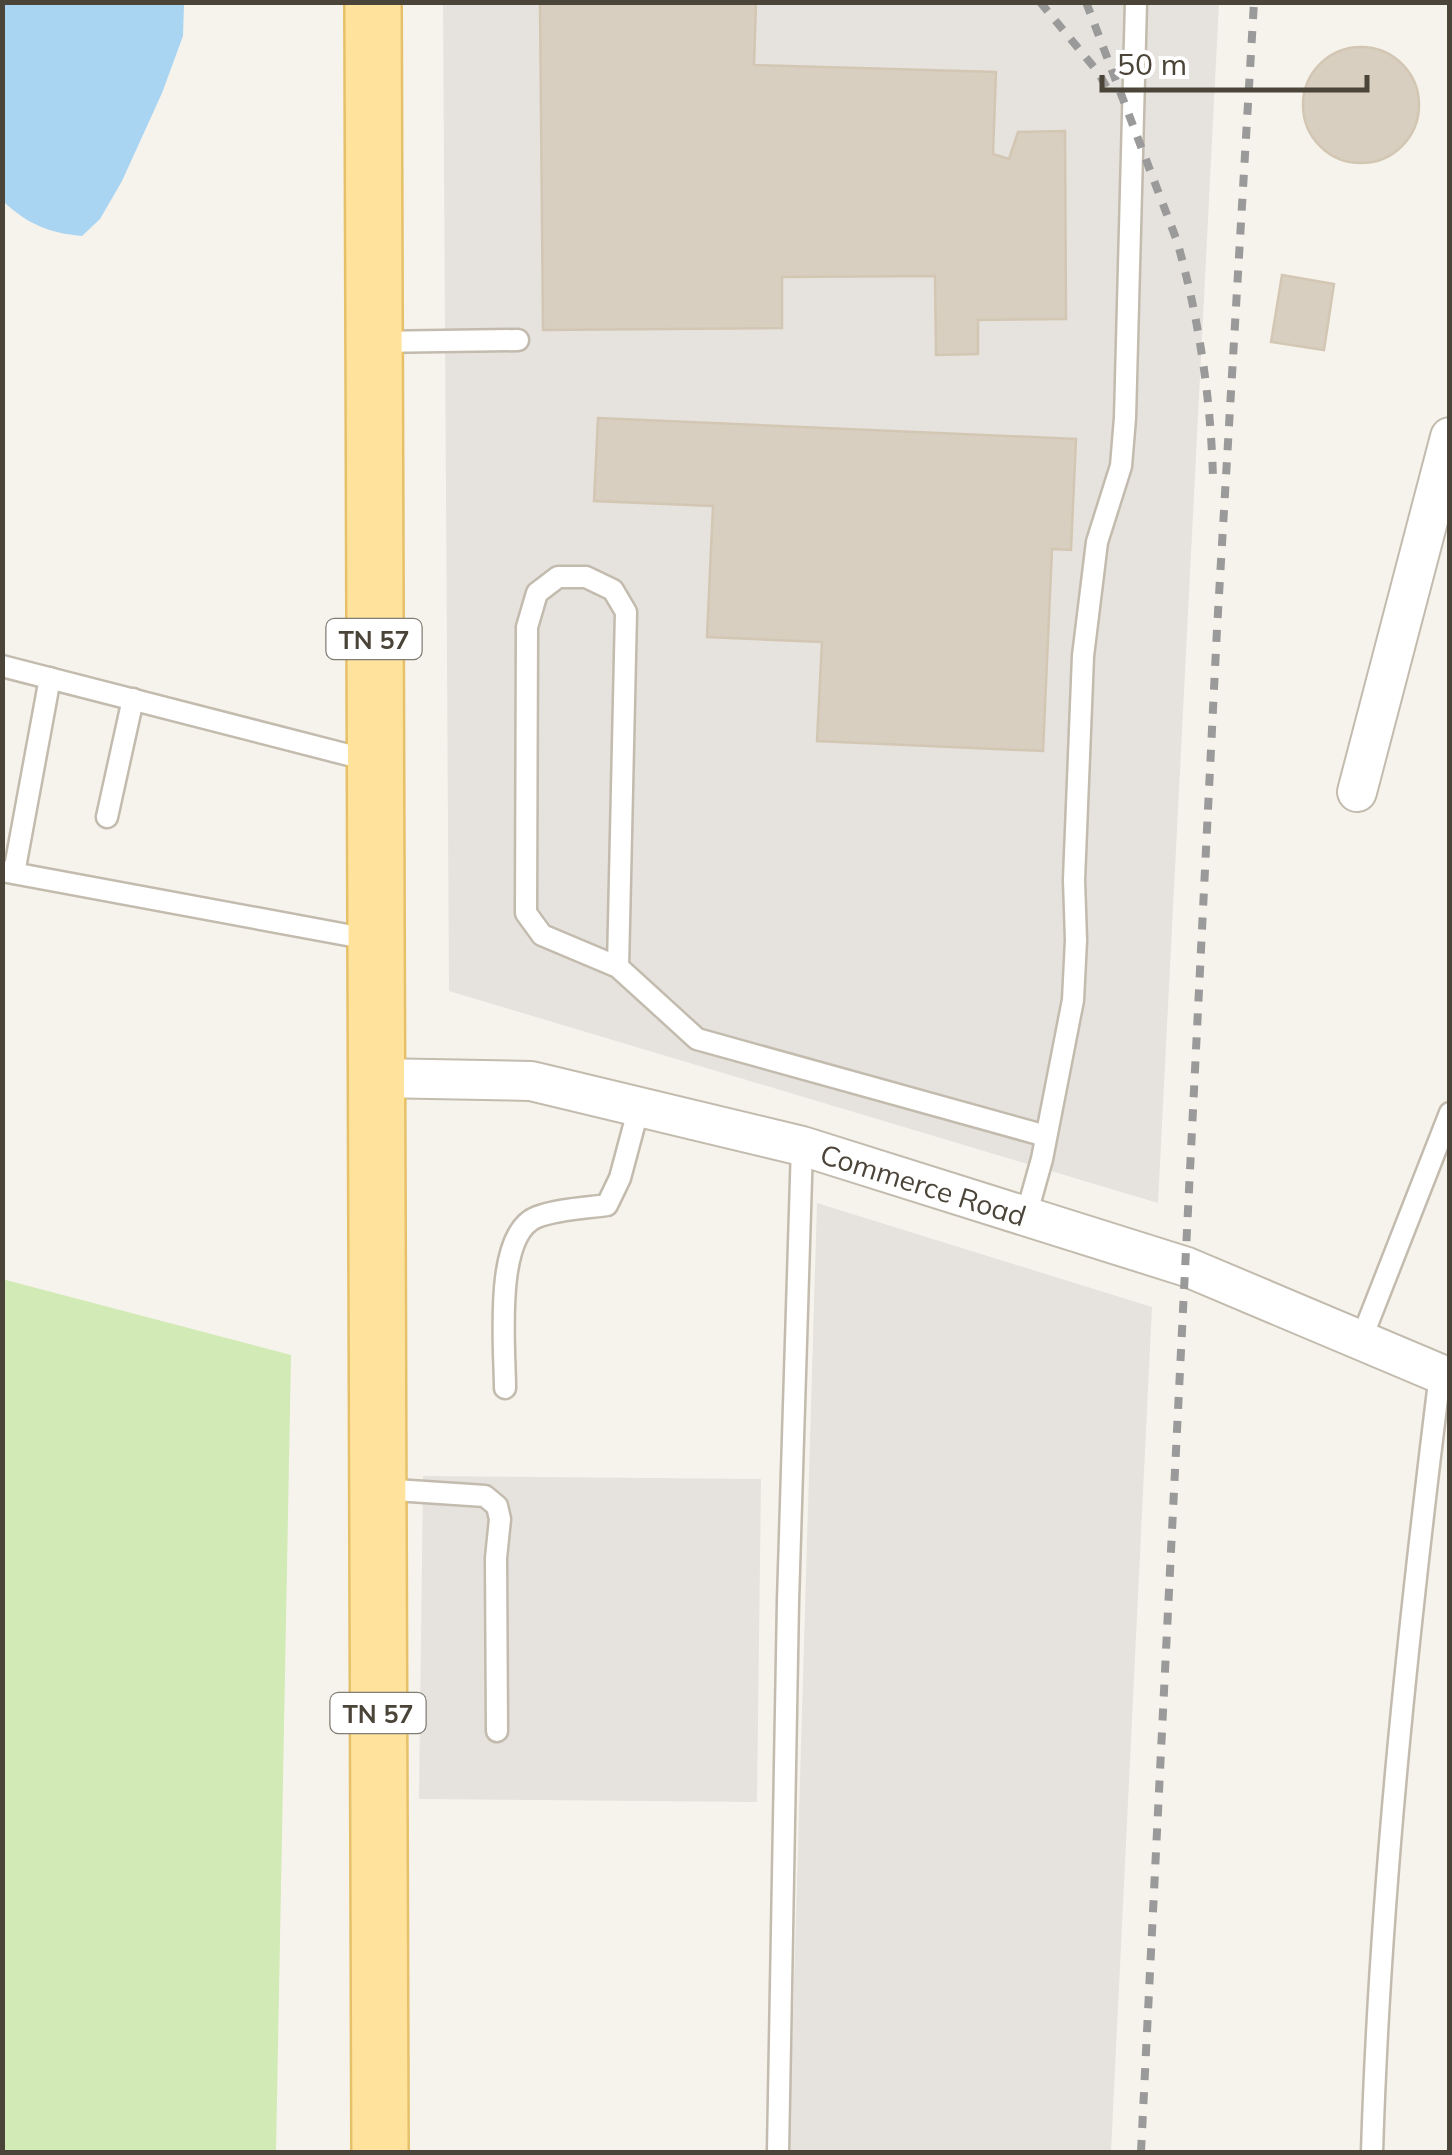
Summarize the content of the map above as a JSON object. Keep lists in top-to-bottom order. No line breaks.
{"streets":{"main road":["TN 57"],"street":["Commerce Road"]},"crossings":[["TN 57","Commerce Road"]],"scale_bar":"50 m"}
